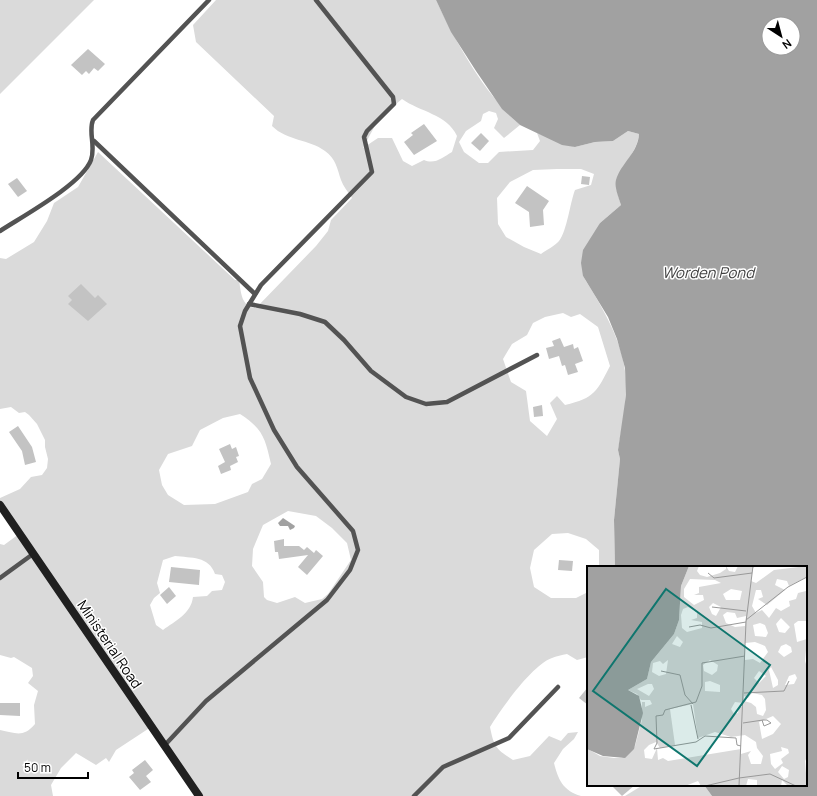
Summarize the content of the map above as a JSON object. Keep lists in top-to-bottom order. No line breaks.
{"streets":{"main road":["Ministerial Road"]},"water":["Worden Pond"],"scale_bar":"50 m","north":"bottom right"}
